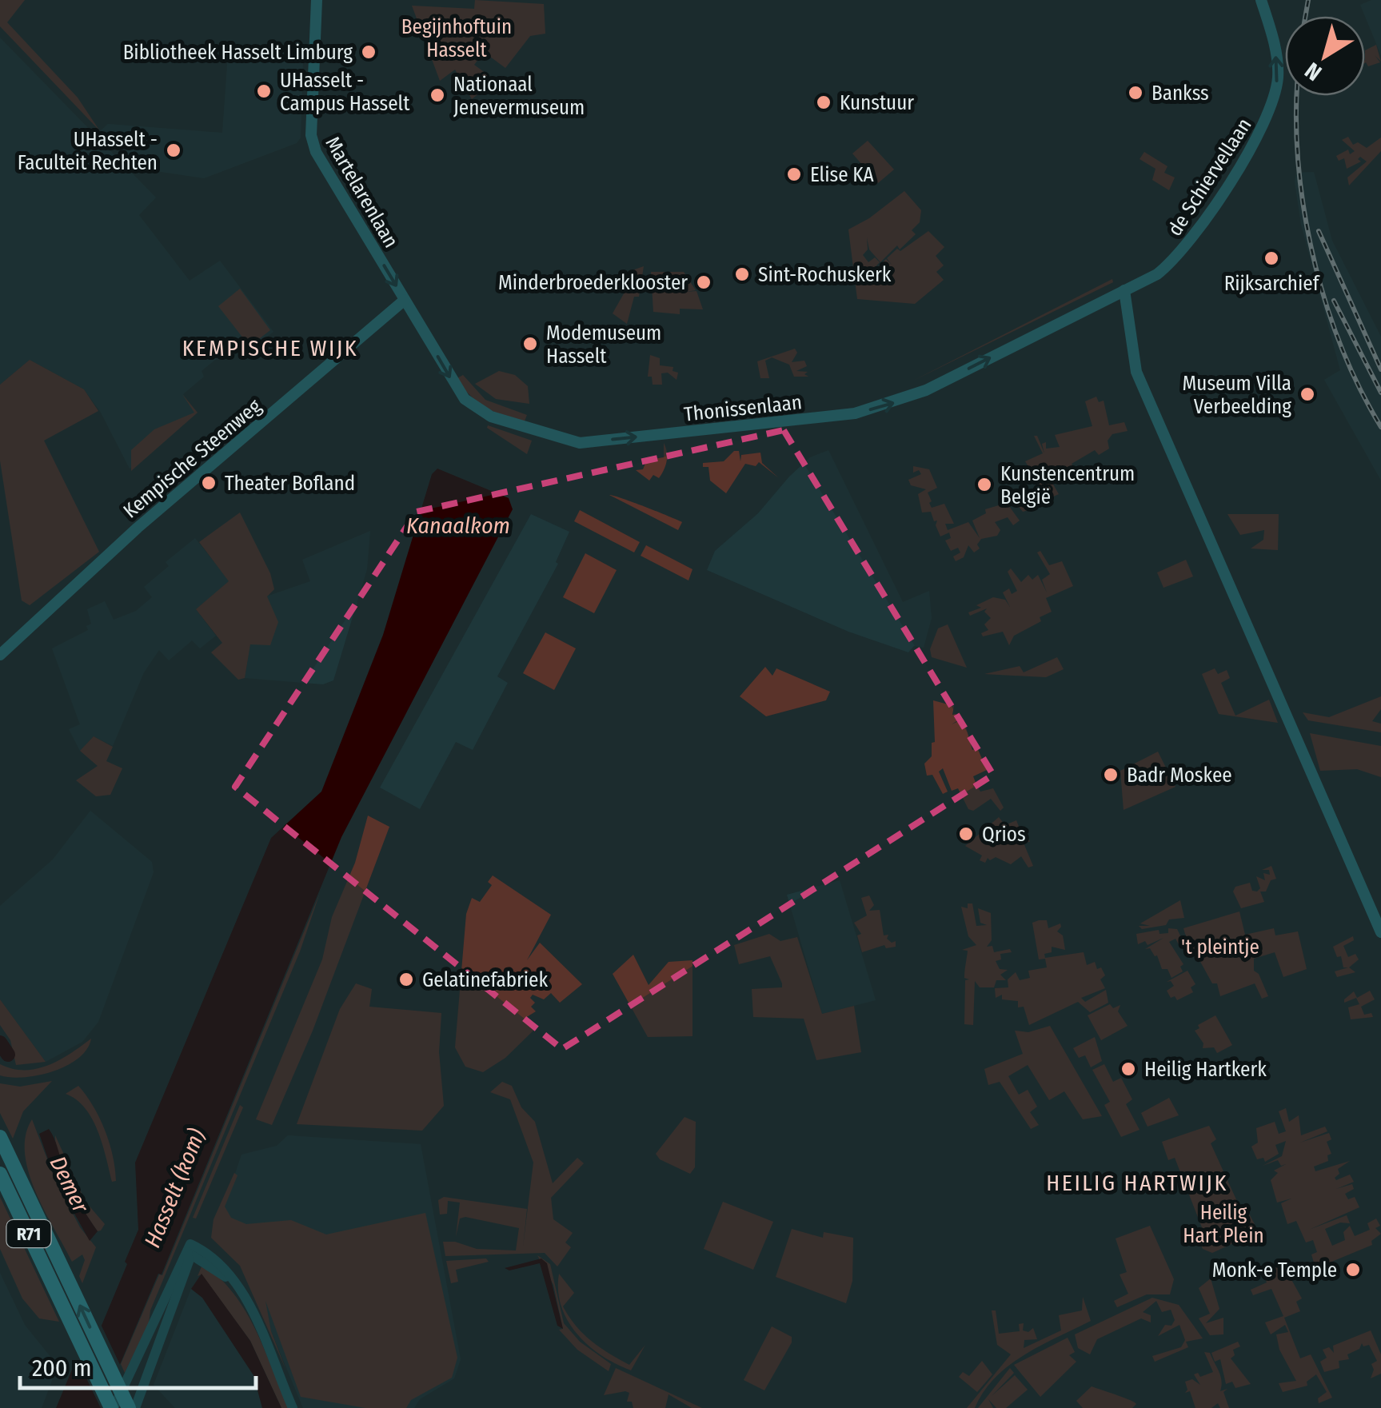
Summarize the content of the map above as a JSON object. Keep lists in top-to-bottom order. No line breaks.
{"streets":{"highway":["R71"],"main road":["de Schiervellaan","Martelarenlaan","Thonissenlaan","Kempische Steenweg"]},"crossings":[["de Schiervellaan","Thonissenlaan"],["Martelarenlaan","Thonissenlaan"],["Martelarenlaan","Kempische Steenweg"],["Thonissenlaan","Kempische Steenweg"]],"one_way":["de Schiervellaan","Martelarenlaan","Thonissenlaan"],"districts":["KEMPISCHE WIJK","HEILIG HARTWIJK"],"water":["Kanaalkom","Demer","Hasselt (kom)"],"parks":["Begijnhoftuin Hasselt","'t pleintje","Heilig Hart Plein"],"places":["Bibliotheek Hasselt Limburg","UHasselt - Campus Hasselt","Bankss","Nationaal Jenevermuseum","Kunstuur","UHasselt - Faculteit Rechten","Elise KA","Rijksarchief","Sint-Rochuskerk","Minderbroederklooster","Modemuseum Hasselt","Museum Villa Verbeelding","Theater Bofland","Kunstencentrum België","Badr Moskee","Qrios","Gelatinefabriek","Heilig Hartkerk","Monk-e Temple"],"scale_bar":"200 m","north":"bottom left"}
